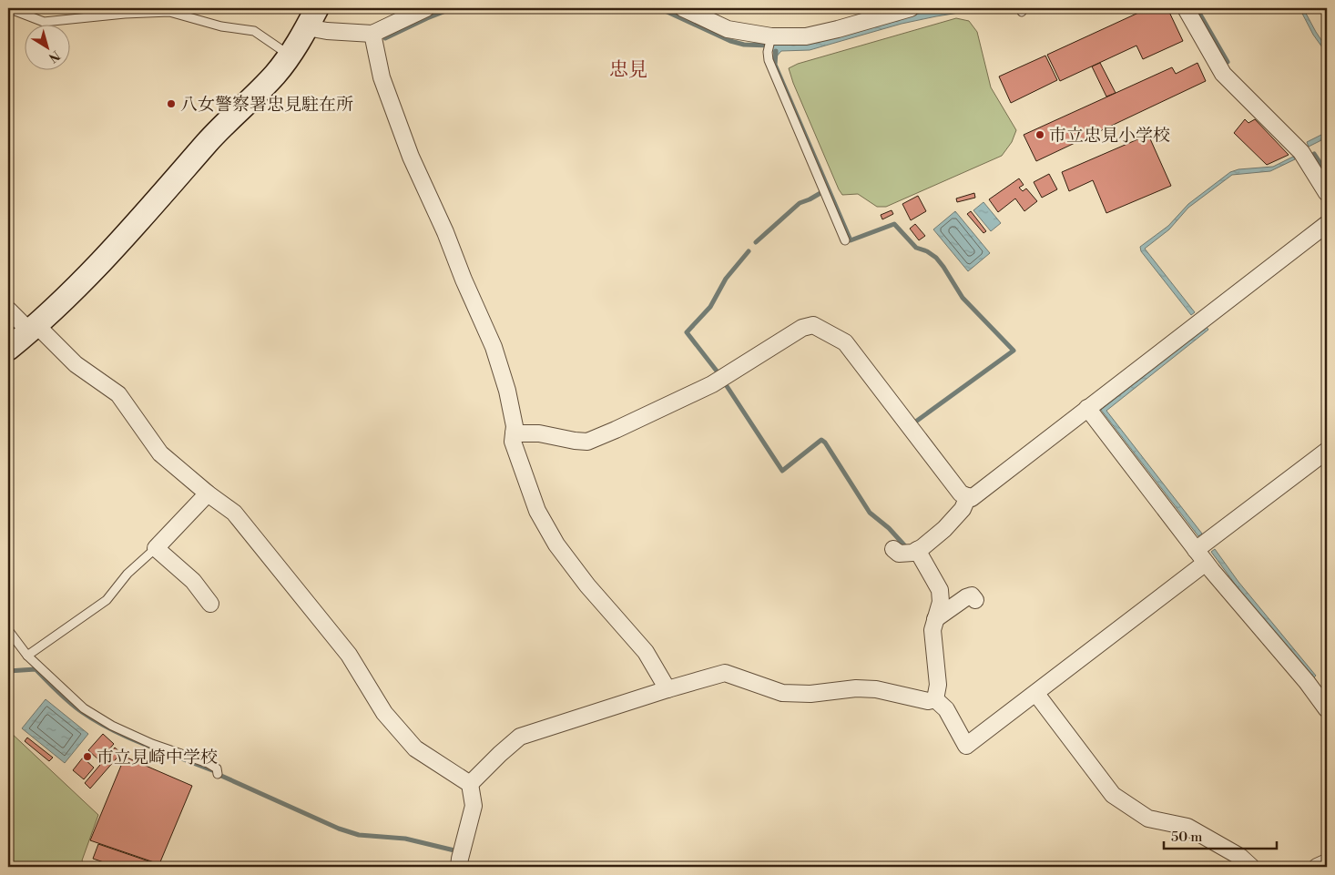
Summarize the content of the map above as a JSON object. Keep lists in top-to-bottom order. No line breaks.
{"districts":["忠見"],"places":["八女警察署忠見駐在所","市立忠見小学校","市立見崎中学校"],"scale_bar":"50 m","north":"bottom right"}
